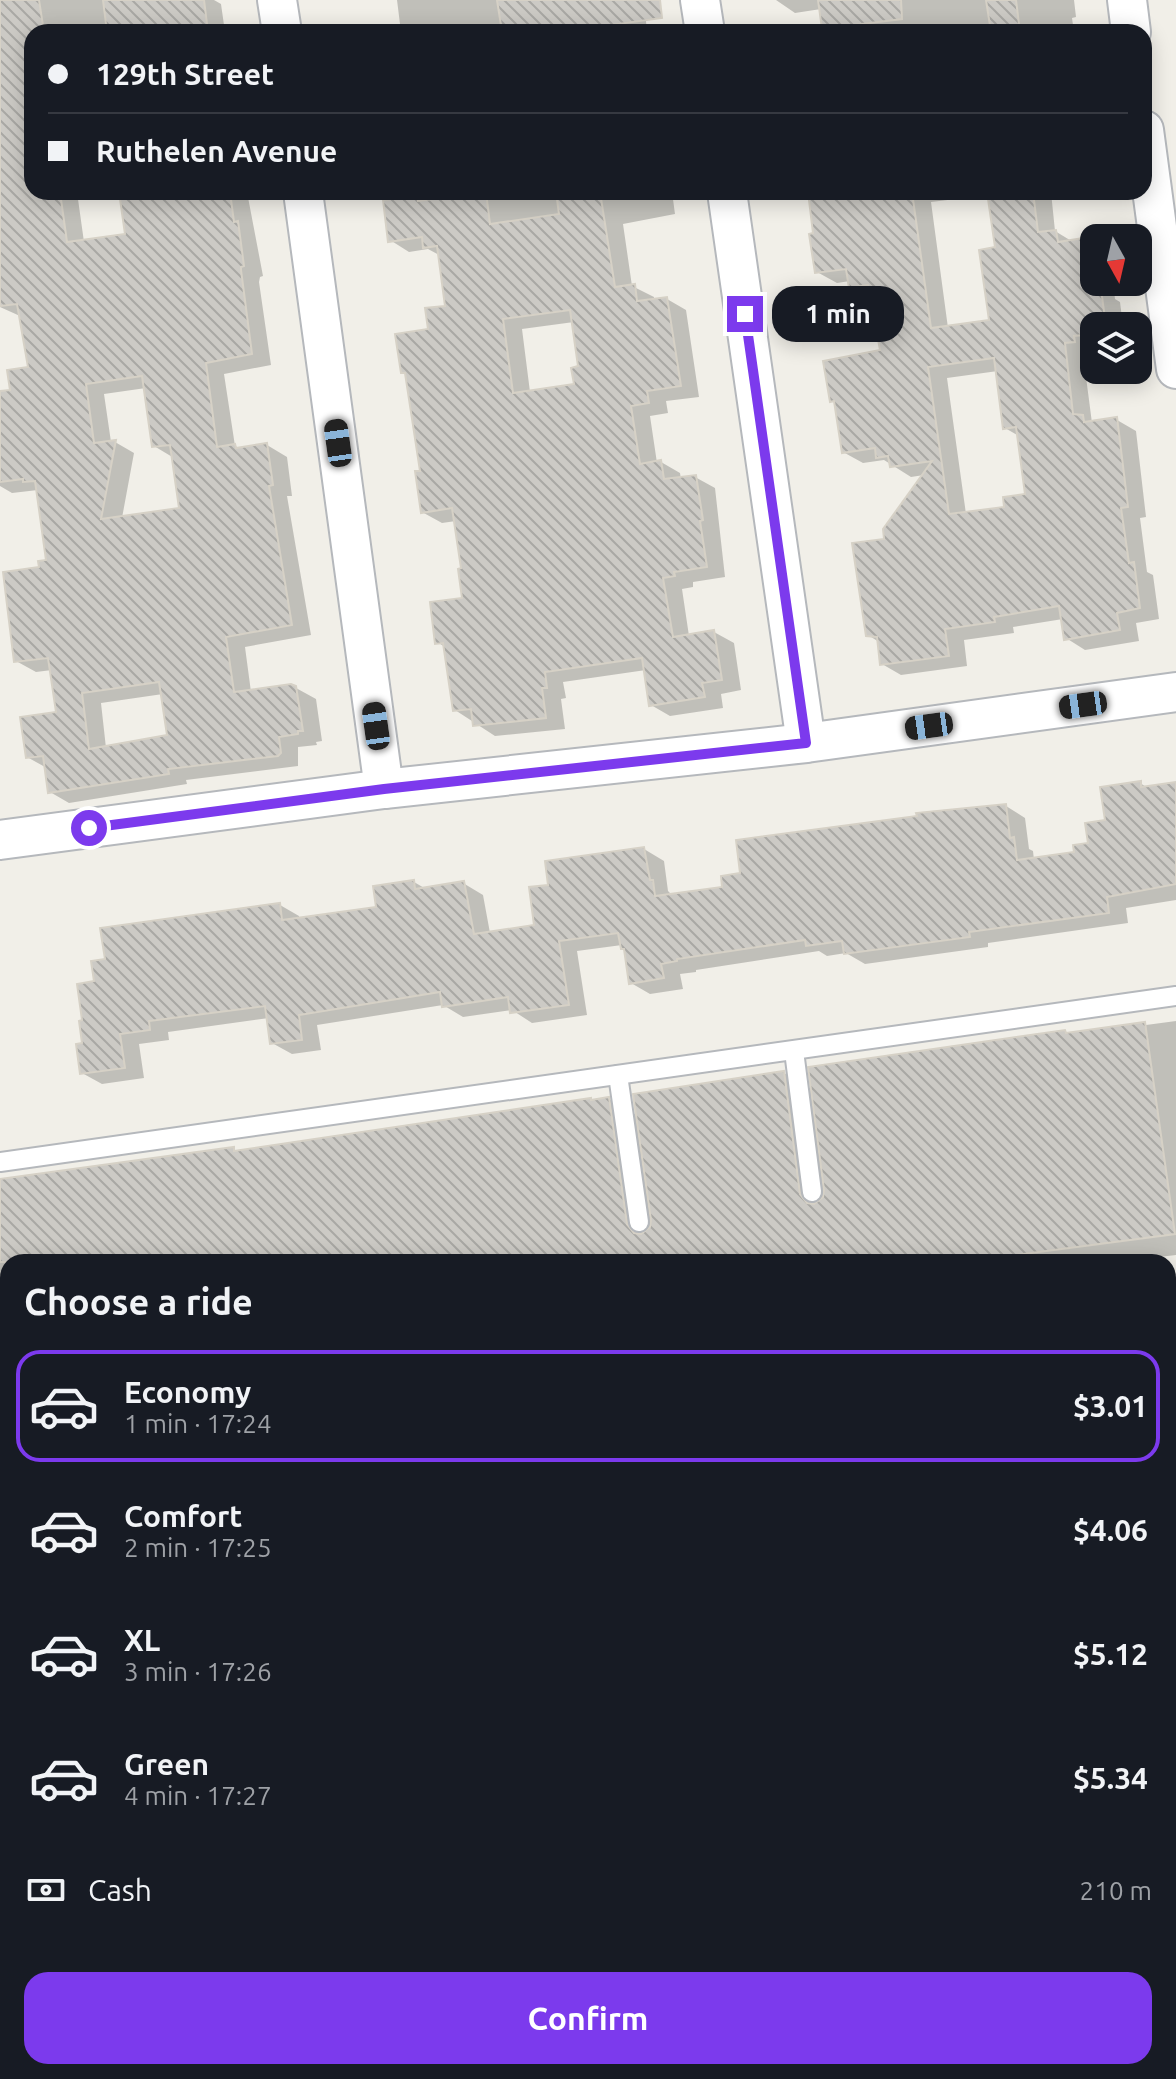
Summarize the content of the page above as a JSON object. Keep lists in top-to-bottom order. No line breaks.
{"north":"bottom","page":{"banner":["129th Street","Ruthelen Avenue"],"bubble":"1 min","heading":"Choose a ride","list":[{"name":"Economy","note":"1 min · 17:24","value":"$3.01"},{"name":"Comfort","note":"2 min · 17:25","value":"$4.06"},{"name":"XL","note":"3 min · 17:26","value":"$5.12"},{"name":"Green","note":"4 min · 17:27","value":"$5.34"}],"pay":["Cash","210 m"],"buttons":"Confirm"}}
